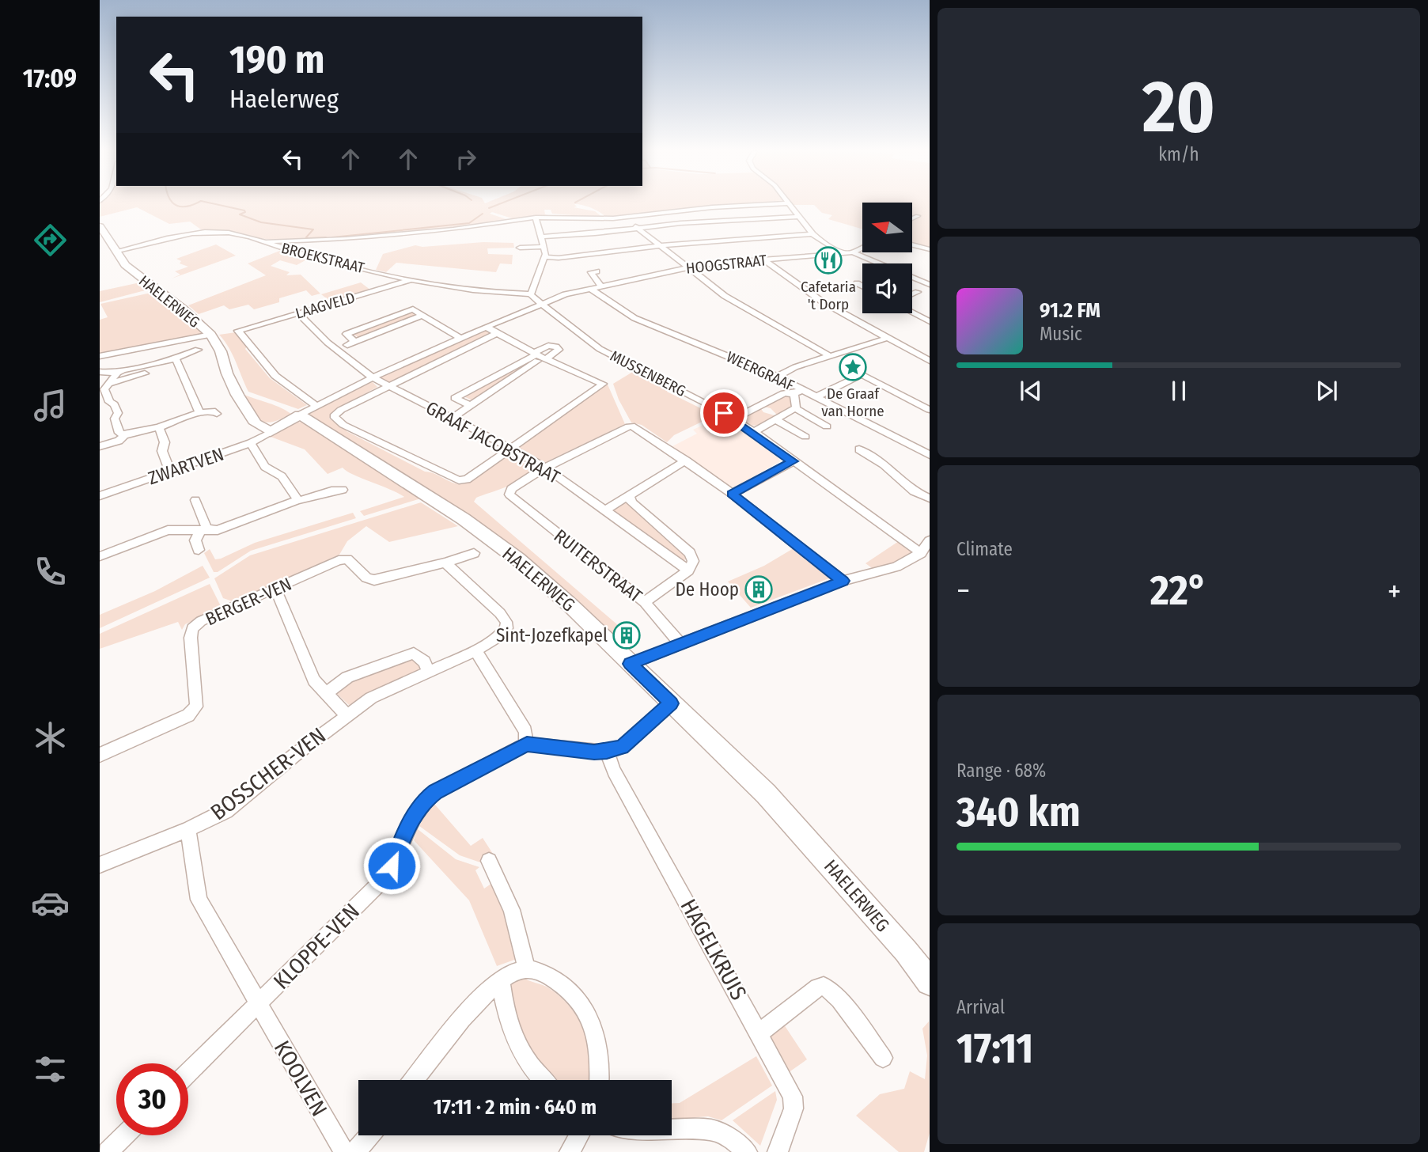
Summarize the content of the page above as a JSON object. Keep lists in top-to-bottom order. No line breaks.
{"streets":{"street":["BROEKSTRAAT","HOOGSTRAAT","HAELERWEG","LAAGVELD","WEERGRAAF","MUSSENBERG","GRAAF JACOBSTRAAT","ZWARTVEN","RUITERSTRAAT","BERGER-VEN","BOSSCHER-VEN","KLOPPE-VEN","HAGELKRUIS","KOOLVEN"]},"crossings":[["BROEKSTRAAT","HAELERWEG"],["BROEKSTRAAT","LAAGVELD"],["BROEKSTRAAT","MUSSENBERG"],["HOOGSTRAAT","LAAGVELD"],["HOOGSTRAAT","WEERGRAAF"],["HOOGSTRAAT","MUSSENBERG"],["HOOGSTRAAT","GRAAF JACOBSTRAAT"],["HAELERWEG","ZWARTVEN"],["LAAGVELD","GRAAF JACOBSTRAAT"],["GRAAF JACOBSTRAAT","RUITERSTRAAT"],["KLOPPE-VEN","KOOLVEN"]],"places":{"restaurant":["Cafetaria 't Dorp"],"place":["De Graaf van Horne"],"building":["De Hoop","Sint-Jozefkapel"]},"north":"left","page":{"tabs":"17:09","tile":[["20","km/h"],"Climate",["Range · 68%","340 km"],["Arrival","17:11"]],"turn":["190 m","Haelerweg"],"song":["91.2 FM","Music"],"heat":["−","22°","+"],"limit":"30","trip":"17:11 · 2 min · 640 m"}}
